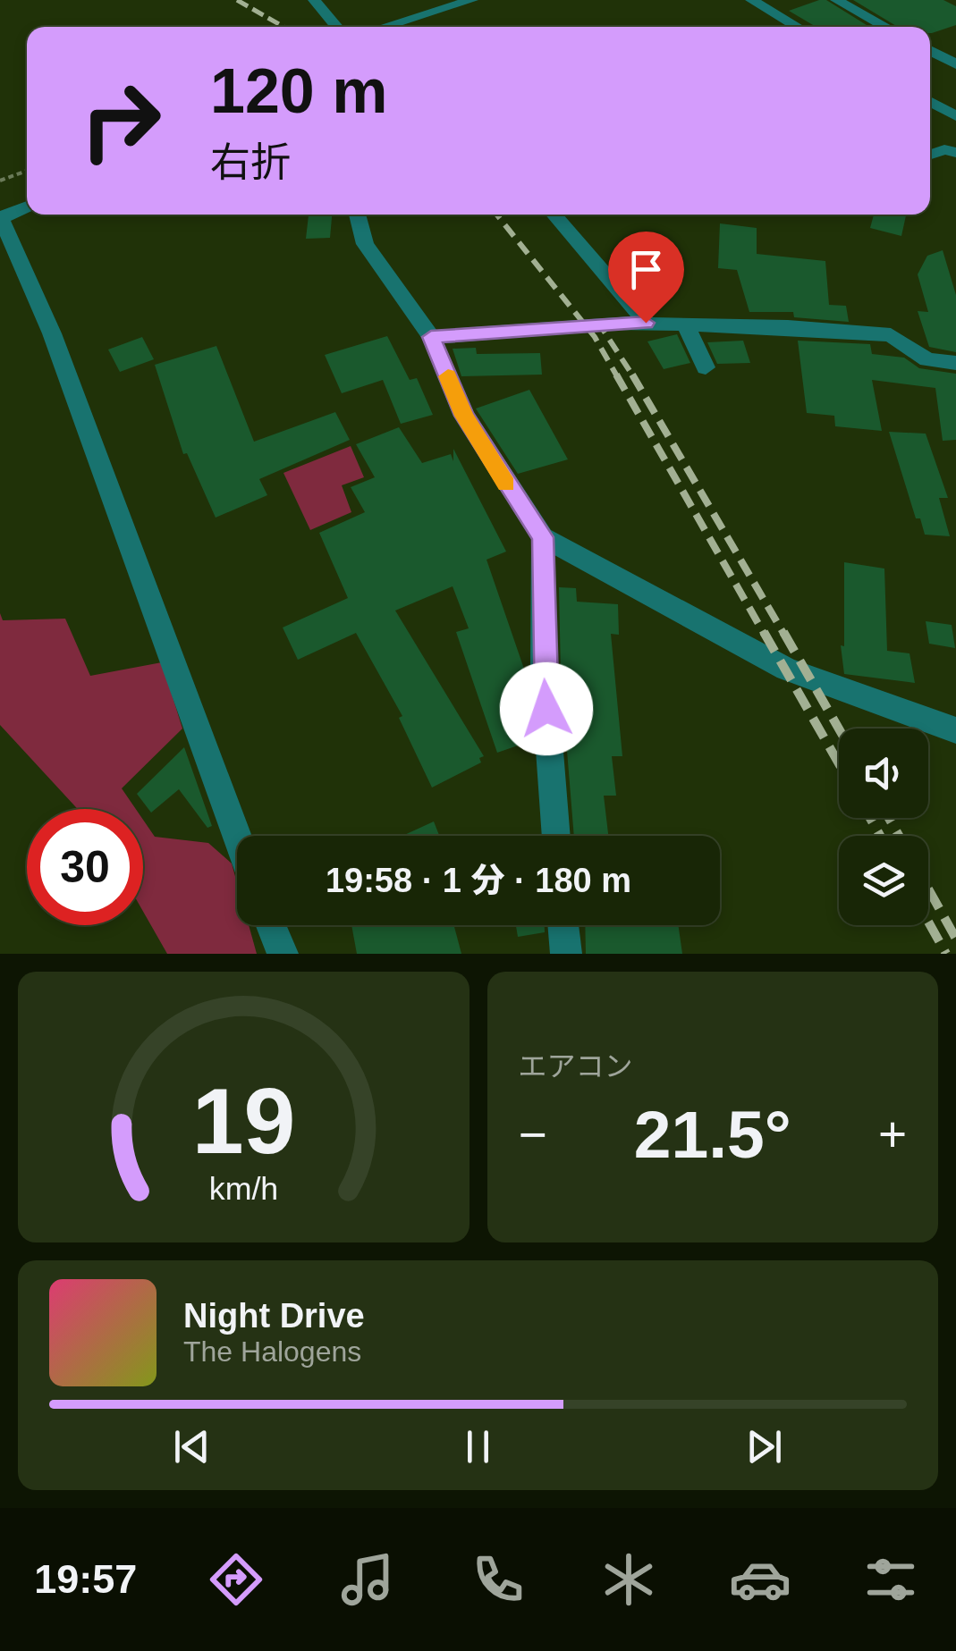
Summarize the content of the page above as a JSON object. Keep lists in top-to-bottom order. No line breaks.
{"page":{"turn":["120 m","右折"],"limit":"30","trip":"19:58 · 1 分 · 180 m","tile":"エアコン","heat":["−","21.5°","+"],"song":["Night Drive","The Halogens"],"tabs":"19:57","gauge":["19","km/h"]}}
